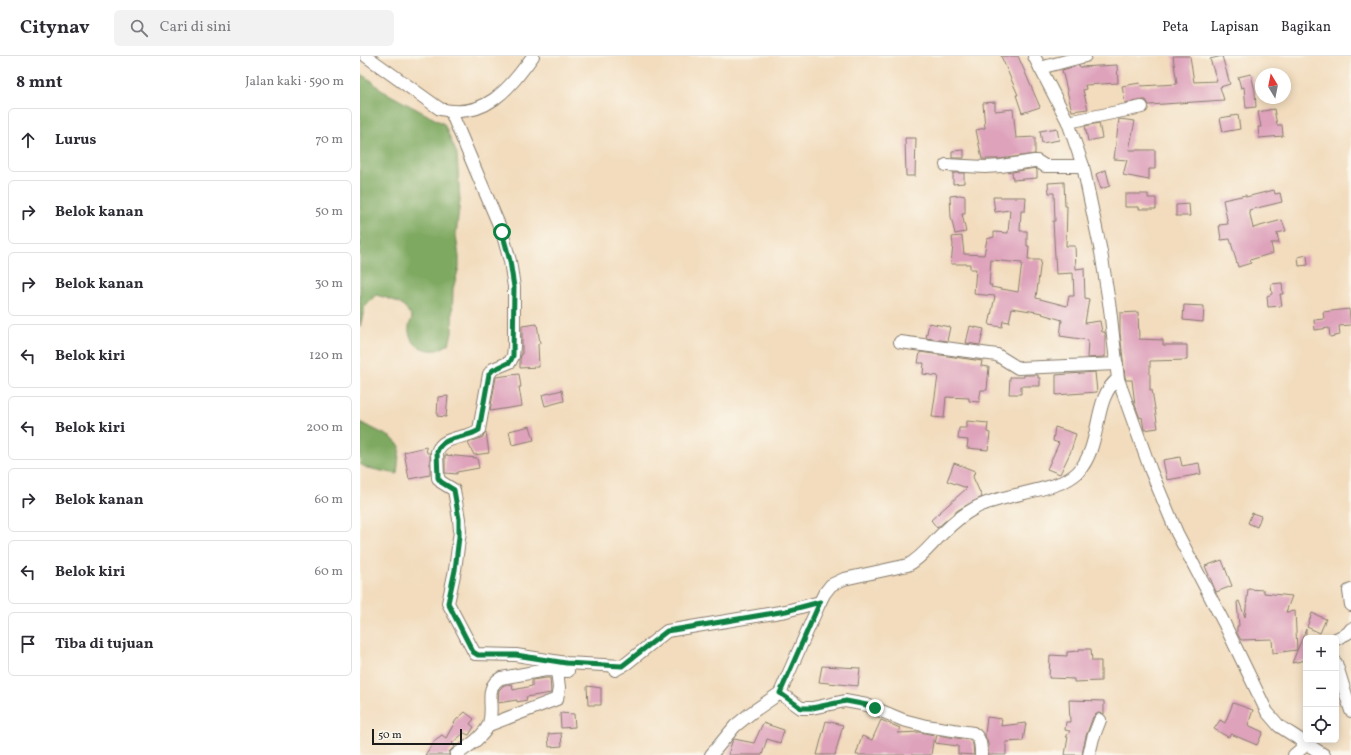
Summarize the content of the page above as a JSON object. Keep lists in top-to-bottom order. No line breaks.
{"scale_bar":"50 m","north":"top","page":{"header":"Citynav","search":"Cari di sini","nav":["Peta","Lapisan","Bagikan"],"heading":["8 mnt","Jalan kaki · 590 m"],"list":[["Lurus","70 m"],["Belok kanan","50 m"],["Belok kanan","30 m"],["Belok kiri","120 m"],["Belok kiri","200 m"],["Belok kanan","60 m"],["Belok kiri","60 m"],"Tiba di tujuan"],"map_buttons":["+","−"],"scale":"50 m"}}
